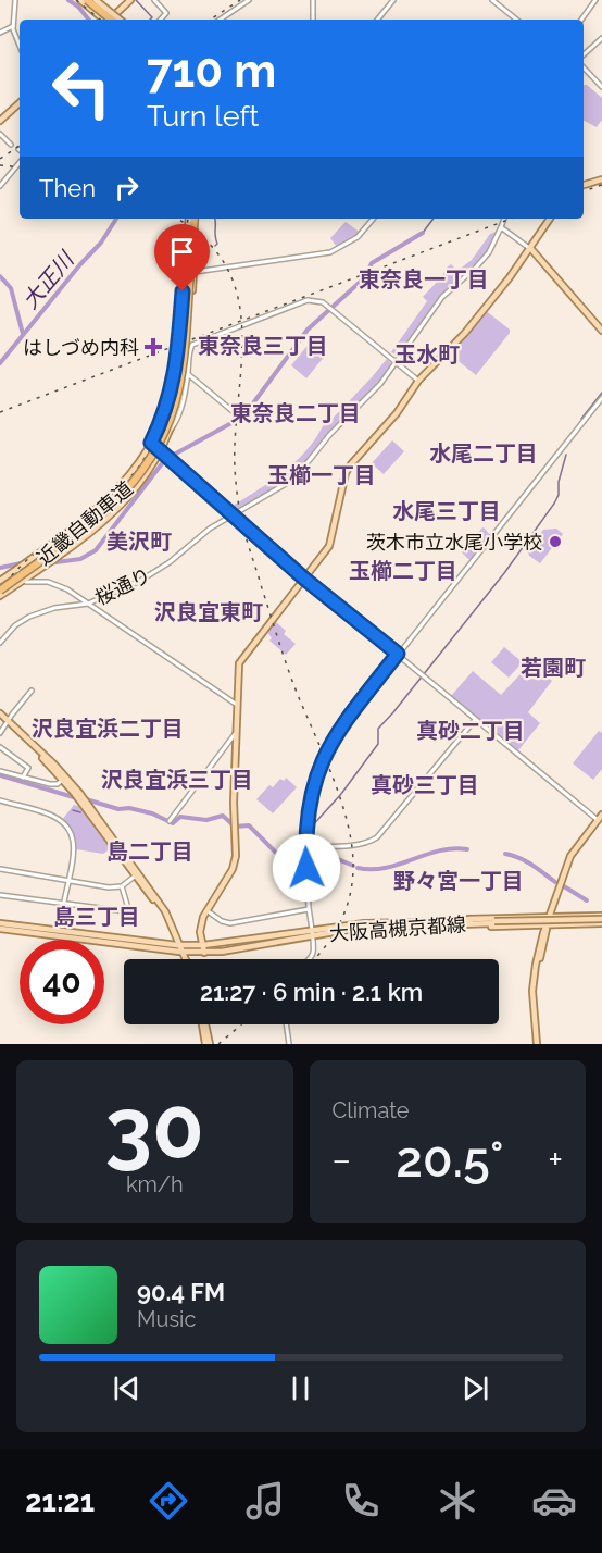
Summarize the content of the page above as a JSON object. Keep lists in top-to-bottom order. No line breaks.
{"streets":{"highway":["近畿自動車道"],"main road":["大阪高槻京都線"],"street":["桜通り"]},"districts":["東奈良一丁目","東奈良三丁目","玉水町","東奈良二丁目","水尾二丁目","玉櫛一丁目","水尾三丁目","美沢町","玉櫛二丁目","沢良宜東町","若園町","沢良宜浜二丁目","真砂二丁目","沢良宜浜三丁目","真砂三丁目","島二丁目","野々宮一丁目","島三丁目"],"water":["大正川"],"places":{"health":["はしづめ内科"],"other":["茨木市立水尾小学校"]},"page":{"turn":["710 m","Turn left"],"then":"Then","limit":"40","trip":"21:27 · 6 min · 2.1 km","tile":[["30","km/h"],"Climate"],"heat":["−","20.5°","+"],"song":["90.4 FM","Music"],"tabs":"21:21"}}
